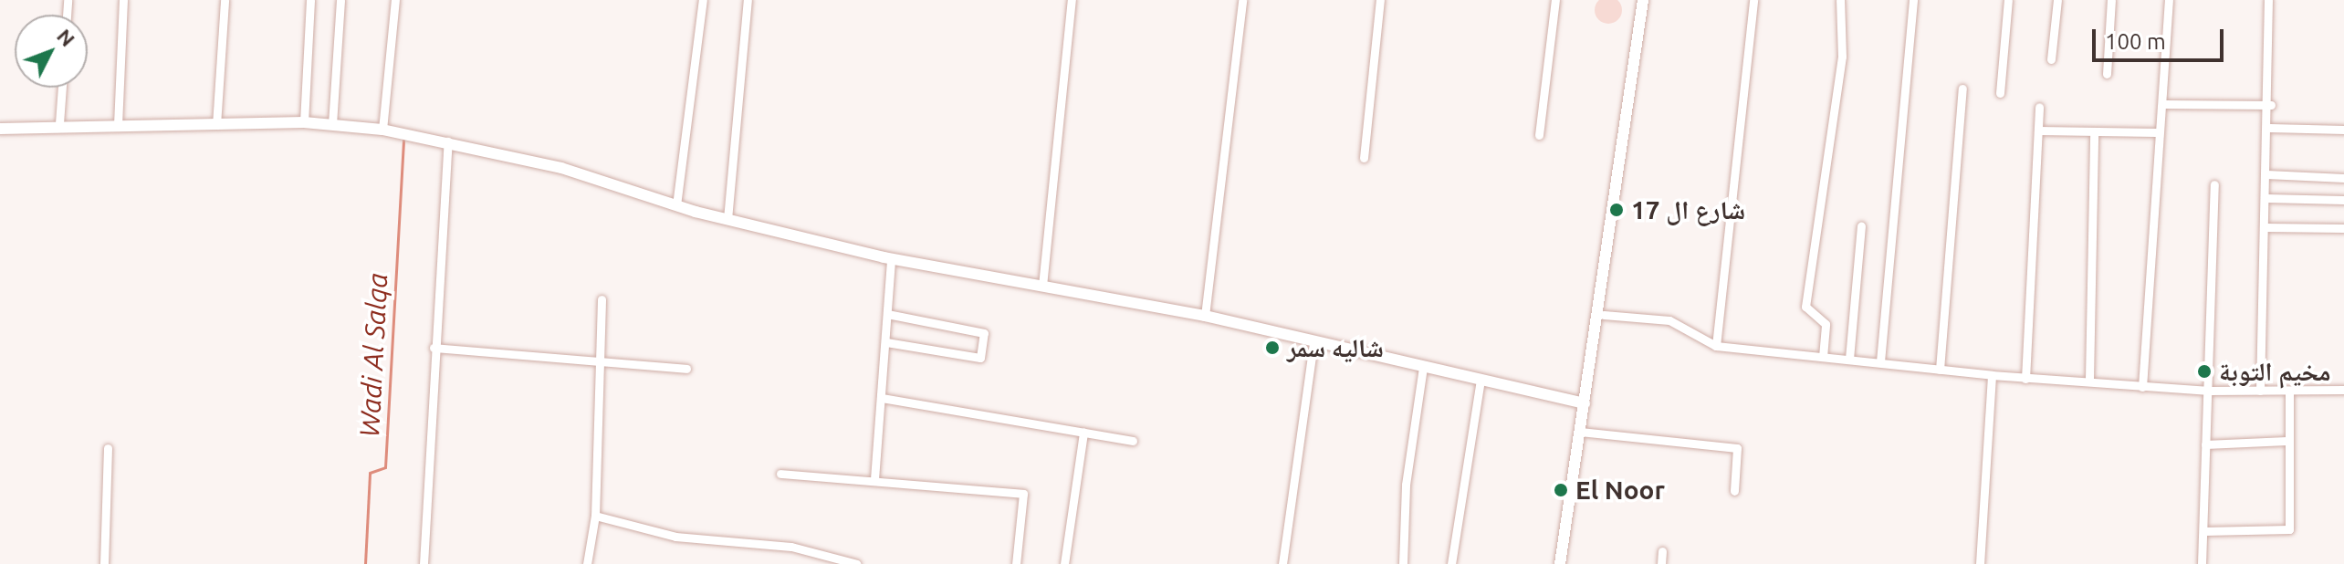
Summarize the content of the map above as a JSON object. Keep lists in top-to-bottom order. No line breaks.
{"water":["Wadi Al Salqa"],"places":["شارع ال 17","شاليه سمر","مخيم التوبة","El Noor"],"scale_bar":"100 m","north":"top right"}
